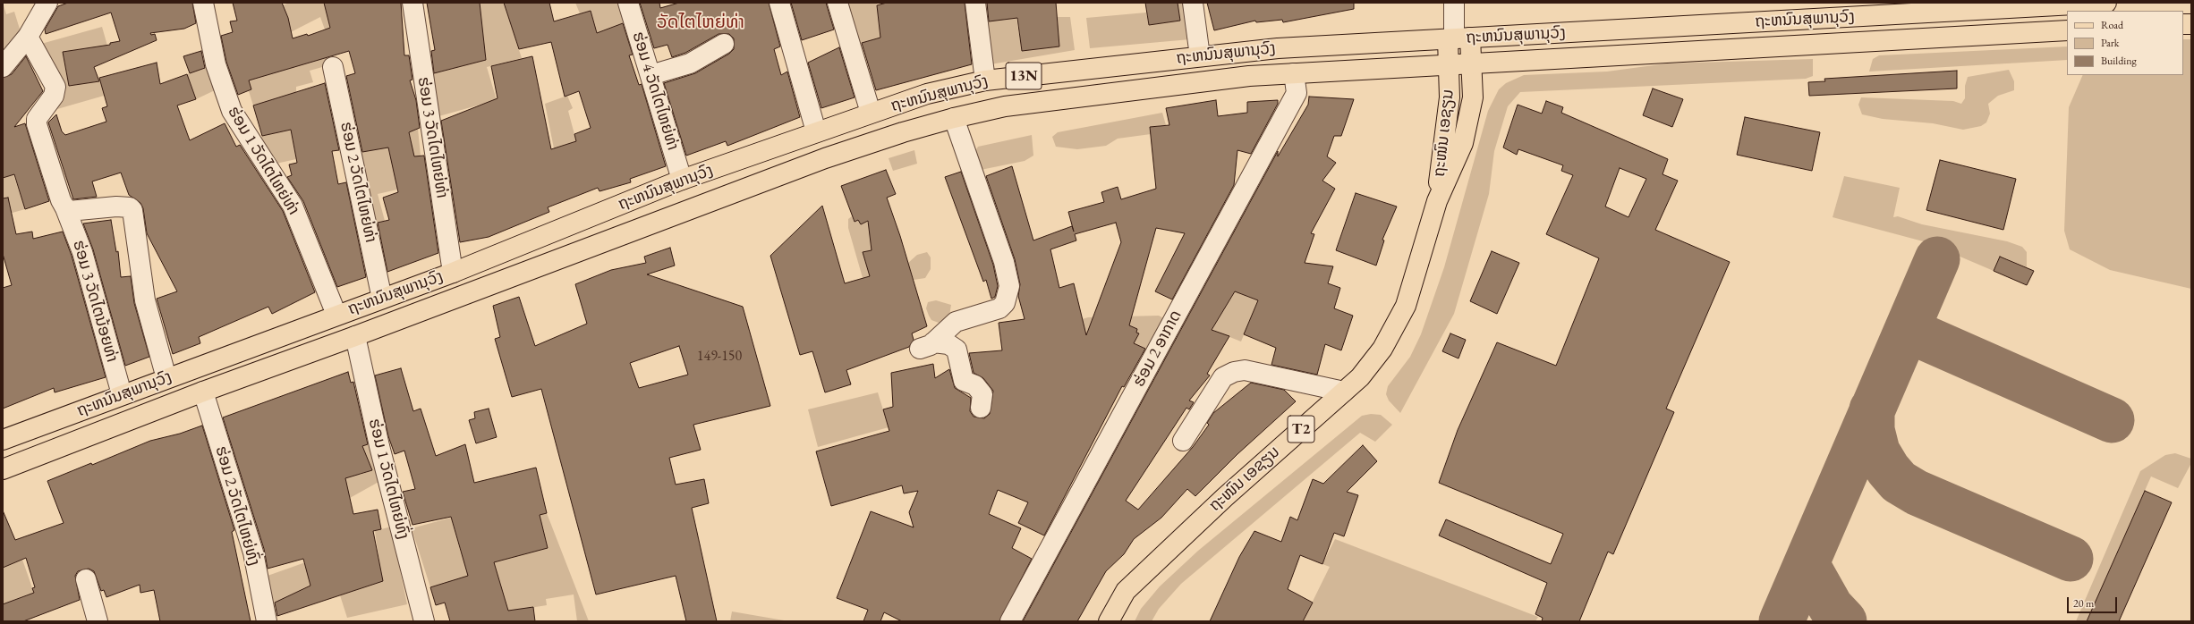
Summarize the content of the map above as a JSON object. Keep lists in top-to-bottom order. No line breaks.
{"streets":{"main road":["ຖະຫນົນສຸພານຸວົງ","13N","ຖະໜົນ ເອຊຽນ","T2"],"street":["ຮ່ອມ 4 ວັດໄຕໄຫຍ່ທ່າ","ຮ່ອມ 3 ວັດໄຕໄຫຍ່ທ່າ","ຮ່ອມ 1 ວັດໄຕໄຫຍ່ທ່າ","ຮ່ອມ 2 ວັດໄຕໄຫຍ່ທ່າ","ຮ່ອມ 3 ວັດໄຕນ້ອຍທ່າ","ຮ່ອມ 2 ອາກາດ","ຮ່ອມ 1 ວັດໄຕໄຫຍ່ທົ່ງ","ຮ່ອມ 2 ວັດໄຕໄຫຍ່ທົ່ງ"]},"crossings":[["ຖະຫນົນສຸພານຸວົງ","ຮ່ອມ 4 ວັດໄຕໄຫຍ່ທ່າ"],["ຖະຫນົນສຸພານຸວົງ","ຖະໜົນ ເອຊຽນ"],["ຖະຫນົນສຸພານຸວົງ","ຮ່ອມ 3 ວັດໄຕໄຫຍ່ທ່າ"],["ຖະຫນົນສຸພານຸວົງ","ຮ່ອມ 1 ວັດໄຕໄຫຍ່ທ່າ"],["ຖະຫນົນສຸພານຸວົງ","ຮ່ອມ 2 ວັດໄຕໄຫຍ່ທ່າ"],["ຖະຫນົນສຸພານຸວົງ","ຮ່ອມ 3 ວັດໄຕນ້ອຍທ່າ"],["ຖະຫນົນສຸພານຸວົງ","ຮ່ອມ 2 ອາກາດ"],["ຖະຫນົນສຸພານຸວົງ","ຮ່ອມ 1 ວັດໄຕໄຫຍ່ທົ່ງ"],["ຖະຫນົນສຸພານຸວົງ","ຮ່ອມ 2 ວັດໄຕໄຫຍ່ທົ່ງ"]],"districts":["ວັດໄຕໄຫຍ່ທ່າ"],"house_numbers":["149-150"],"legend":["Road","Park","Building"],"scale_bar":"20 m"}
